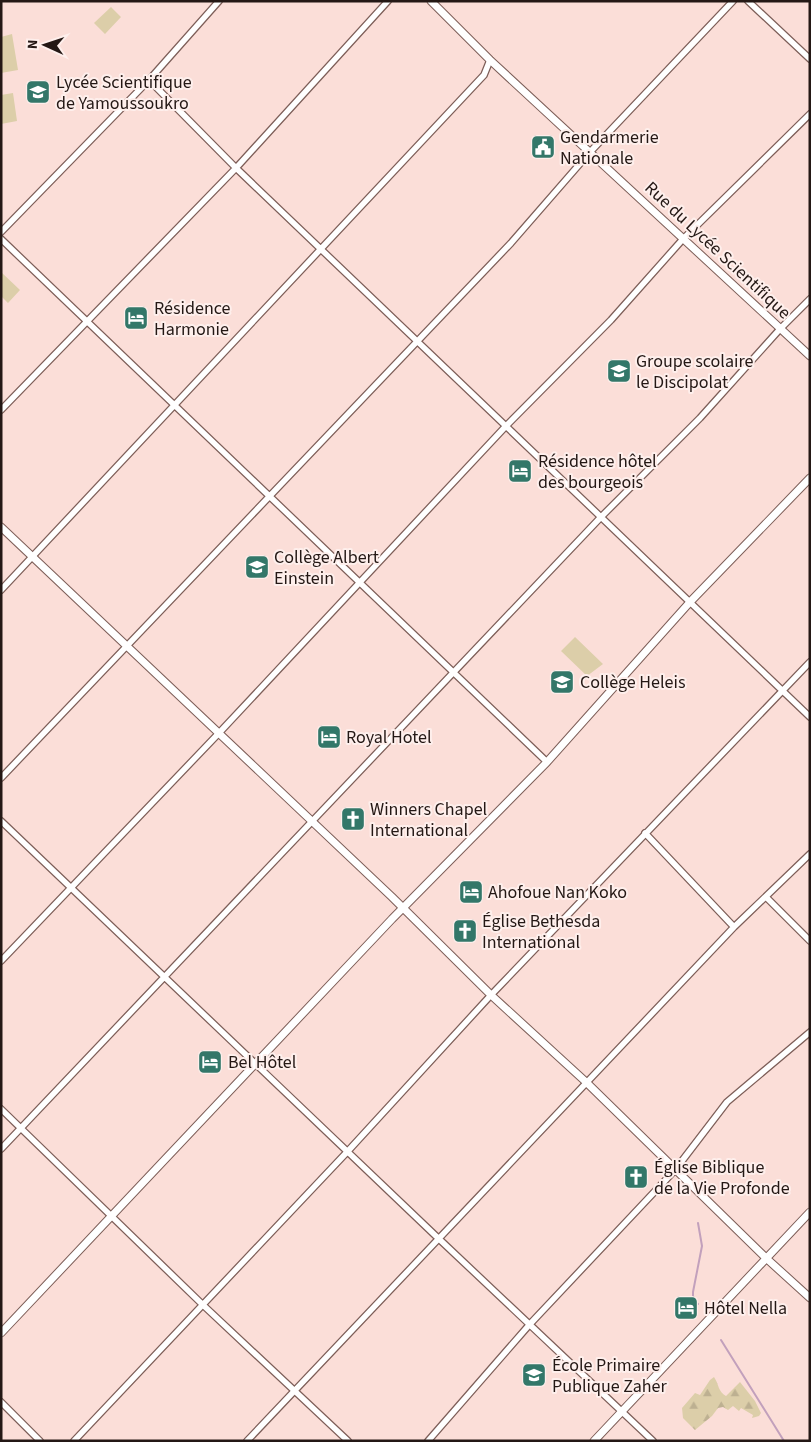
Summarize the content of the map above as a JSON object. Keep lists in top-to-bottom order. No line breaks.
{"streets":{"street":["Rue du Lycée Scientifique"]},"places":{"school or university":["Lycée Scientifique de Yamoussoukro","Groupe scolaire le Discipolat","Collège Albert Einstein","Collège Heleis","École Primaire Publique Zaher"],"public building":["Gendarmerie Nationale"],"hotel":["Résidence Harmonie","Résidence hôtel des bourgeois","Royal Hotel","Ahofoue Nan Koko","Bel Hôtel","Hôtel Nella"],"church":["Winners Chapel International","Église Bethesda International","Église Biblique de la Vie Profonde"]},"north":"left"}
